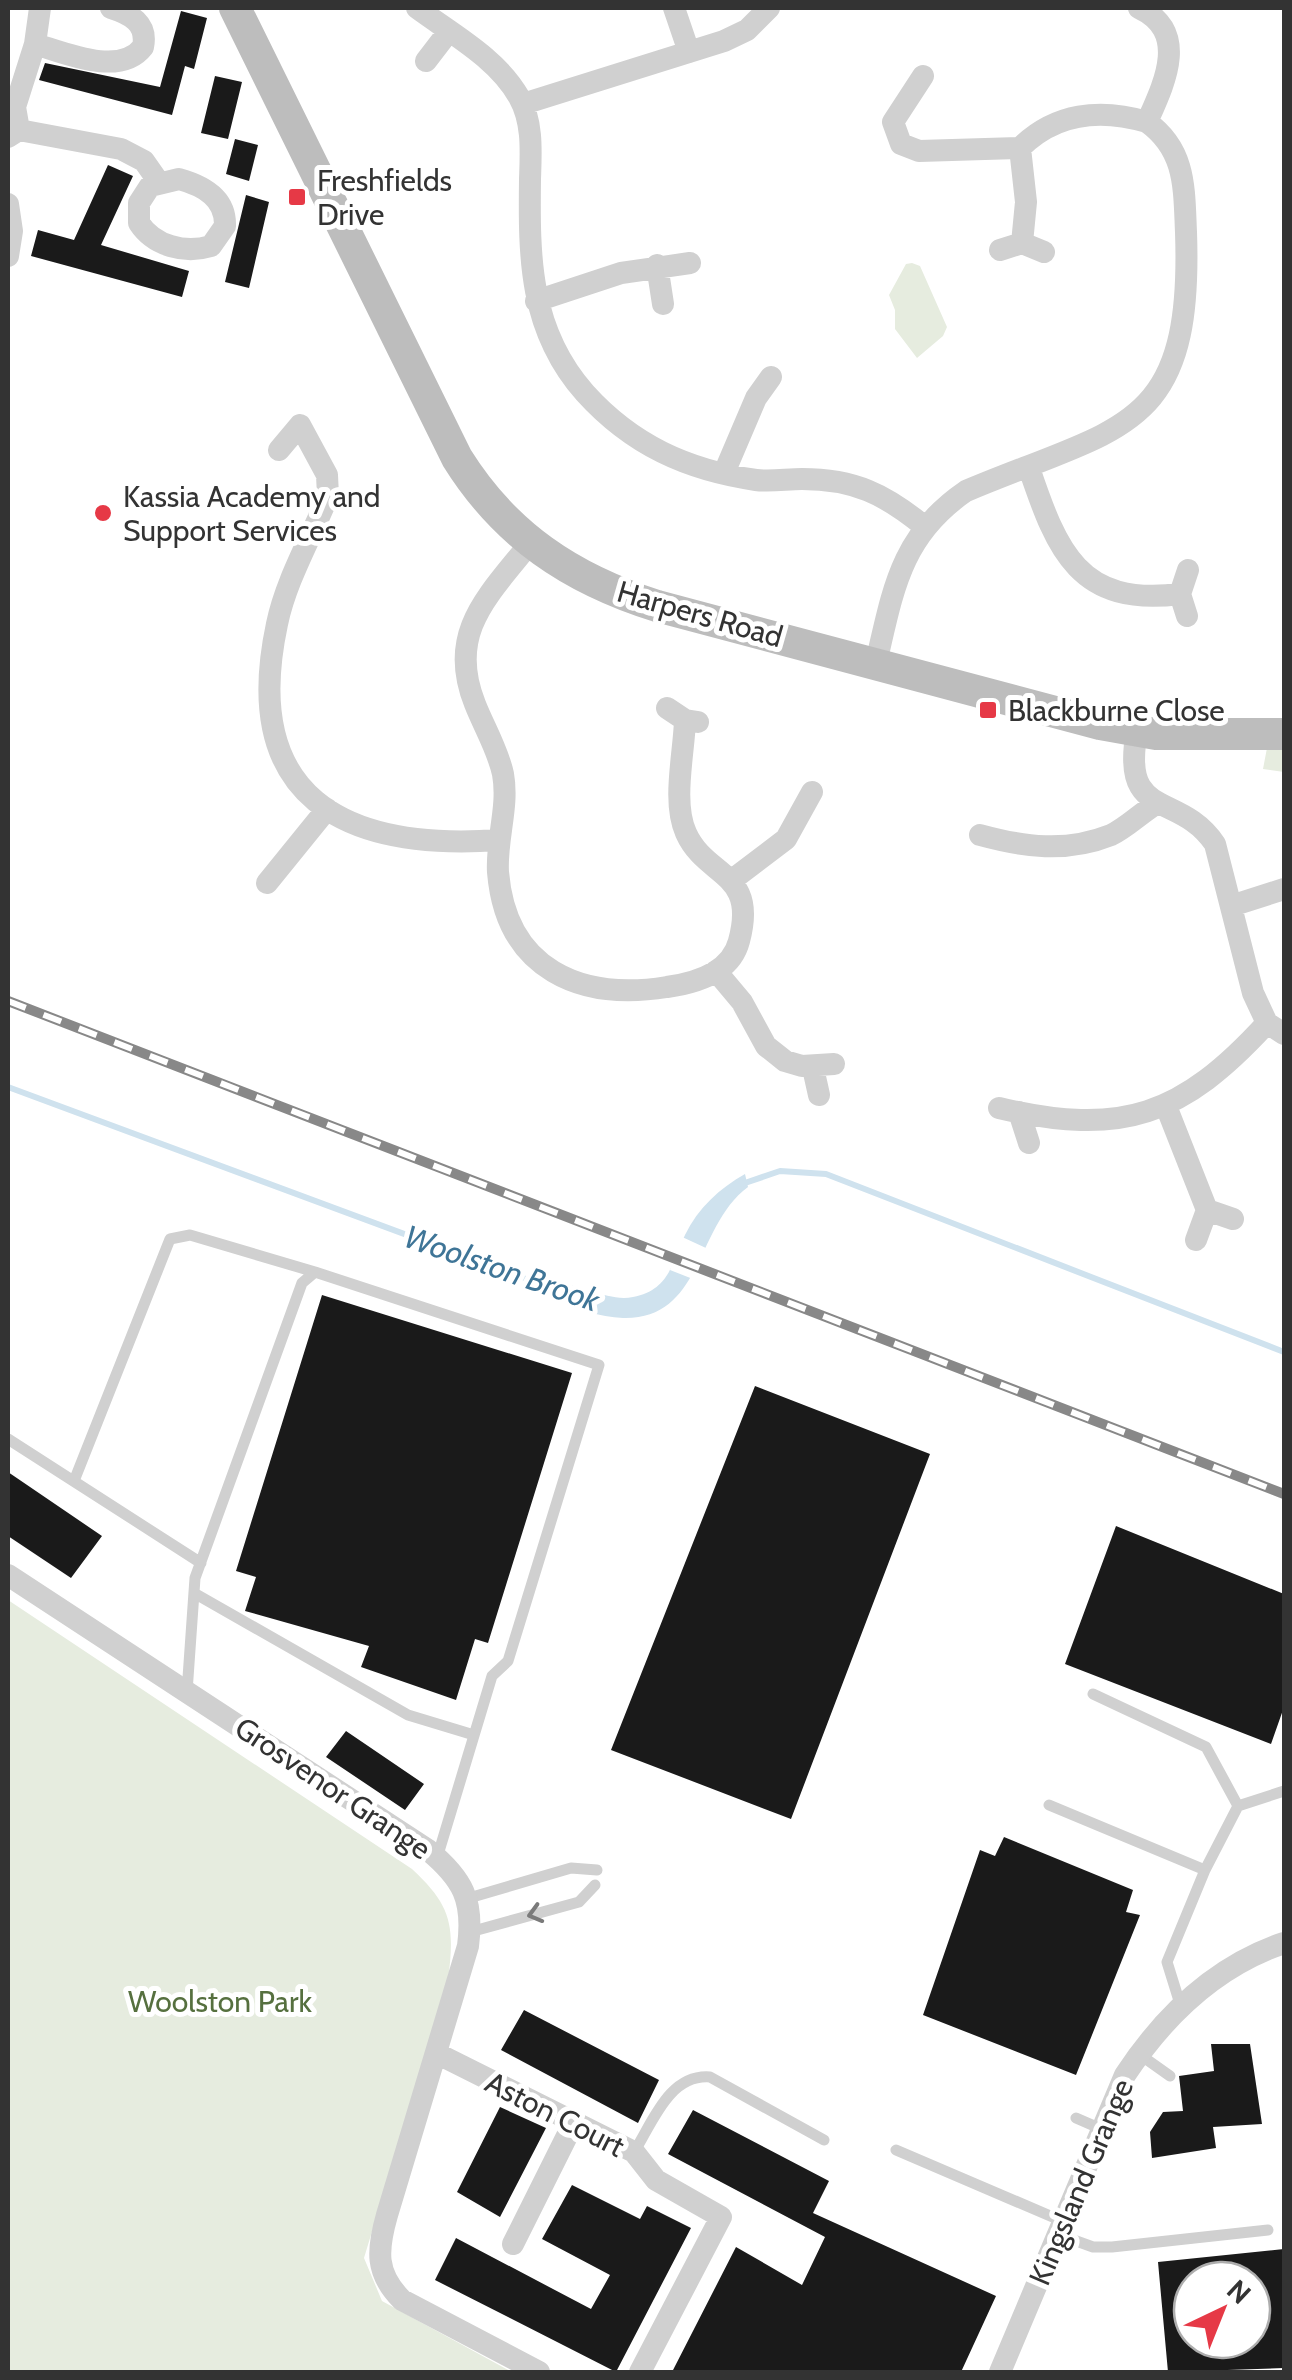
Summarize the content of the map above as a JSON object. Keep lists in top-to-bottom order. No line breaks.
{"streets":{"street":["Harpers Road","Grosvenor Grange","Aston Court","Kingsland Grange"]},"water":["Woolston Brook"],"parks":["Woolston Park"],"places":{"transit":["Freshfields Drive","Blackburne Close"],"other":["Kassia Academy and Support Services"]},"north":"top right"}
